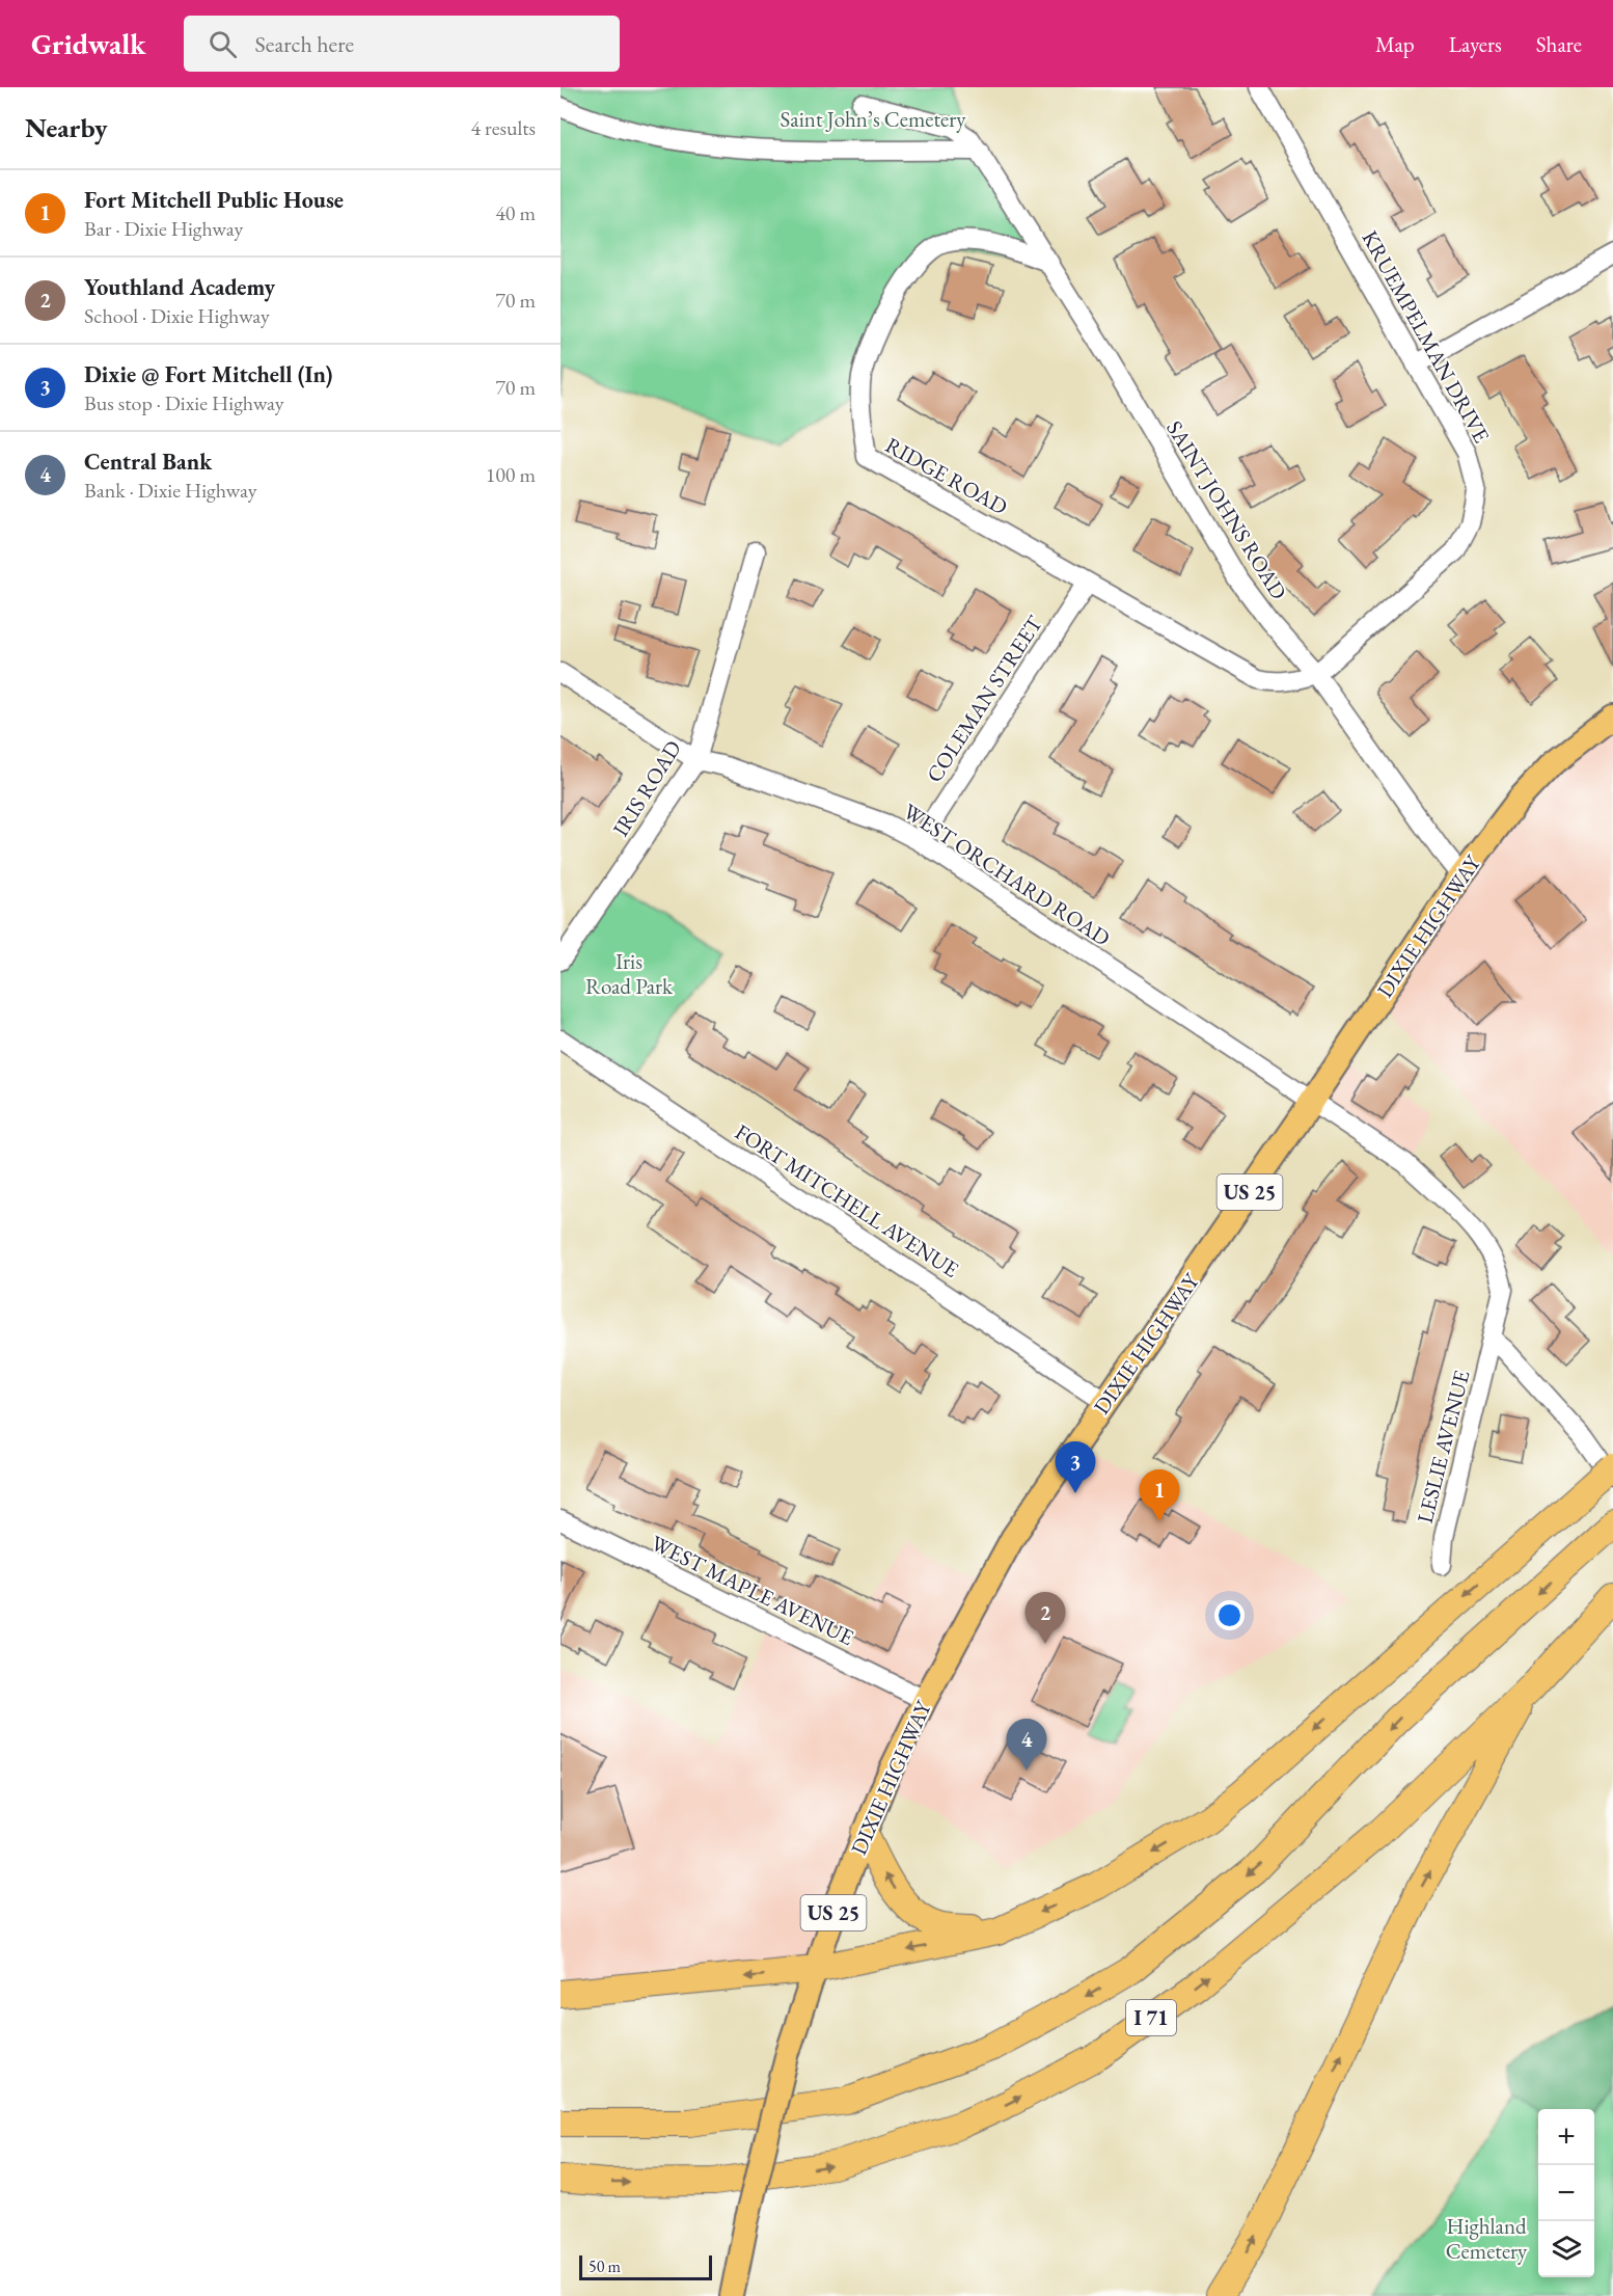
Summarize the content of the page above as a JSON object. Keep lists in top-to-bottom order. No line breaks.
{"streets":{"highway":["I 71"],"main road":["DIXIE HIGHWAY","US 25"],"street":["KRUEMPELMAN DRIVE","RIDGE ROAD","SAINT JOHNS ROAD","COLEMAN STREET","IRIS ROAD","WEST ORCHARD ROAD","FORT MITCHELL AVENUE","LESLIE AVENUE","WEST MAPLE AVENUE"]},"crossings":[["KRUEMPELMAN DRIVE","RIDGE ROAD"],["KRUEMPELMAN DRIVE","SAINT JOHNS ROAD"],["RIDGE ROAD","SAINT JOHNS ROAD"],["RIDGE ROAD","COLEMAN STREET"],["SAINT JOHNS ROAD","DIXIE HIGHWAY"],["COLEMAN STREET","WEST ORCHARD ROAD"],["IRIS ROAD","WEST ORCHARD ROAD"],["WEST ORCHARD ROAD","DIXIE HIGHWAY"],["WEST ORCHARD ROAD","LESLIE AVENUE"],["DIXIE HIGHWAY","FORT MITCHELL AVENUE"],["DIXIE HIGHWAY","WEST MAPLE AVENUE"]],"parks":["Saint John’s Cemetery","Iris Road Park","Highland Cemetery"],"scale_bar":"50 m","page":{"header":"Gridwalk","search":"Search here","nav":["Map","Layers","Share"],"heading":["Nearby","4 results"],"list":[{"mark":"1","name":"Fort Mitchell Public House","note":"Bar · Dixie Highway","value":"40 m"},{"mark":"2","name":"Youthland Academy","note":"School · Dixie Highway","value":"70 m"},{"mark":"3","name":"Dixie @ Fort Mitchell (In)","note":"Bus stop · Dixie Highway","value":"70 m"},{"mark":"4","name":"Central Bank","note":"Bank · Dixie Highway","value":"100 m"}],"pins":["3","1","2","4"],"map_buttons":["+","−"],"scale":"50 m"}}
